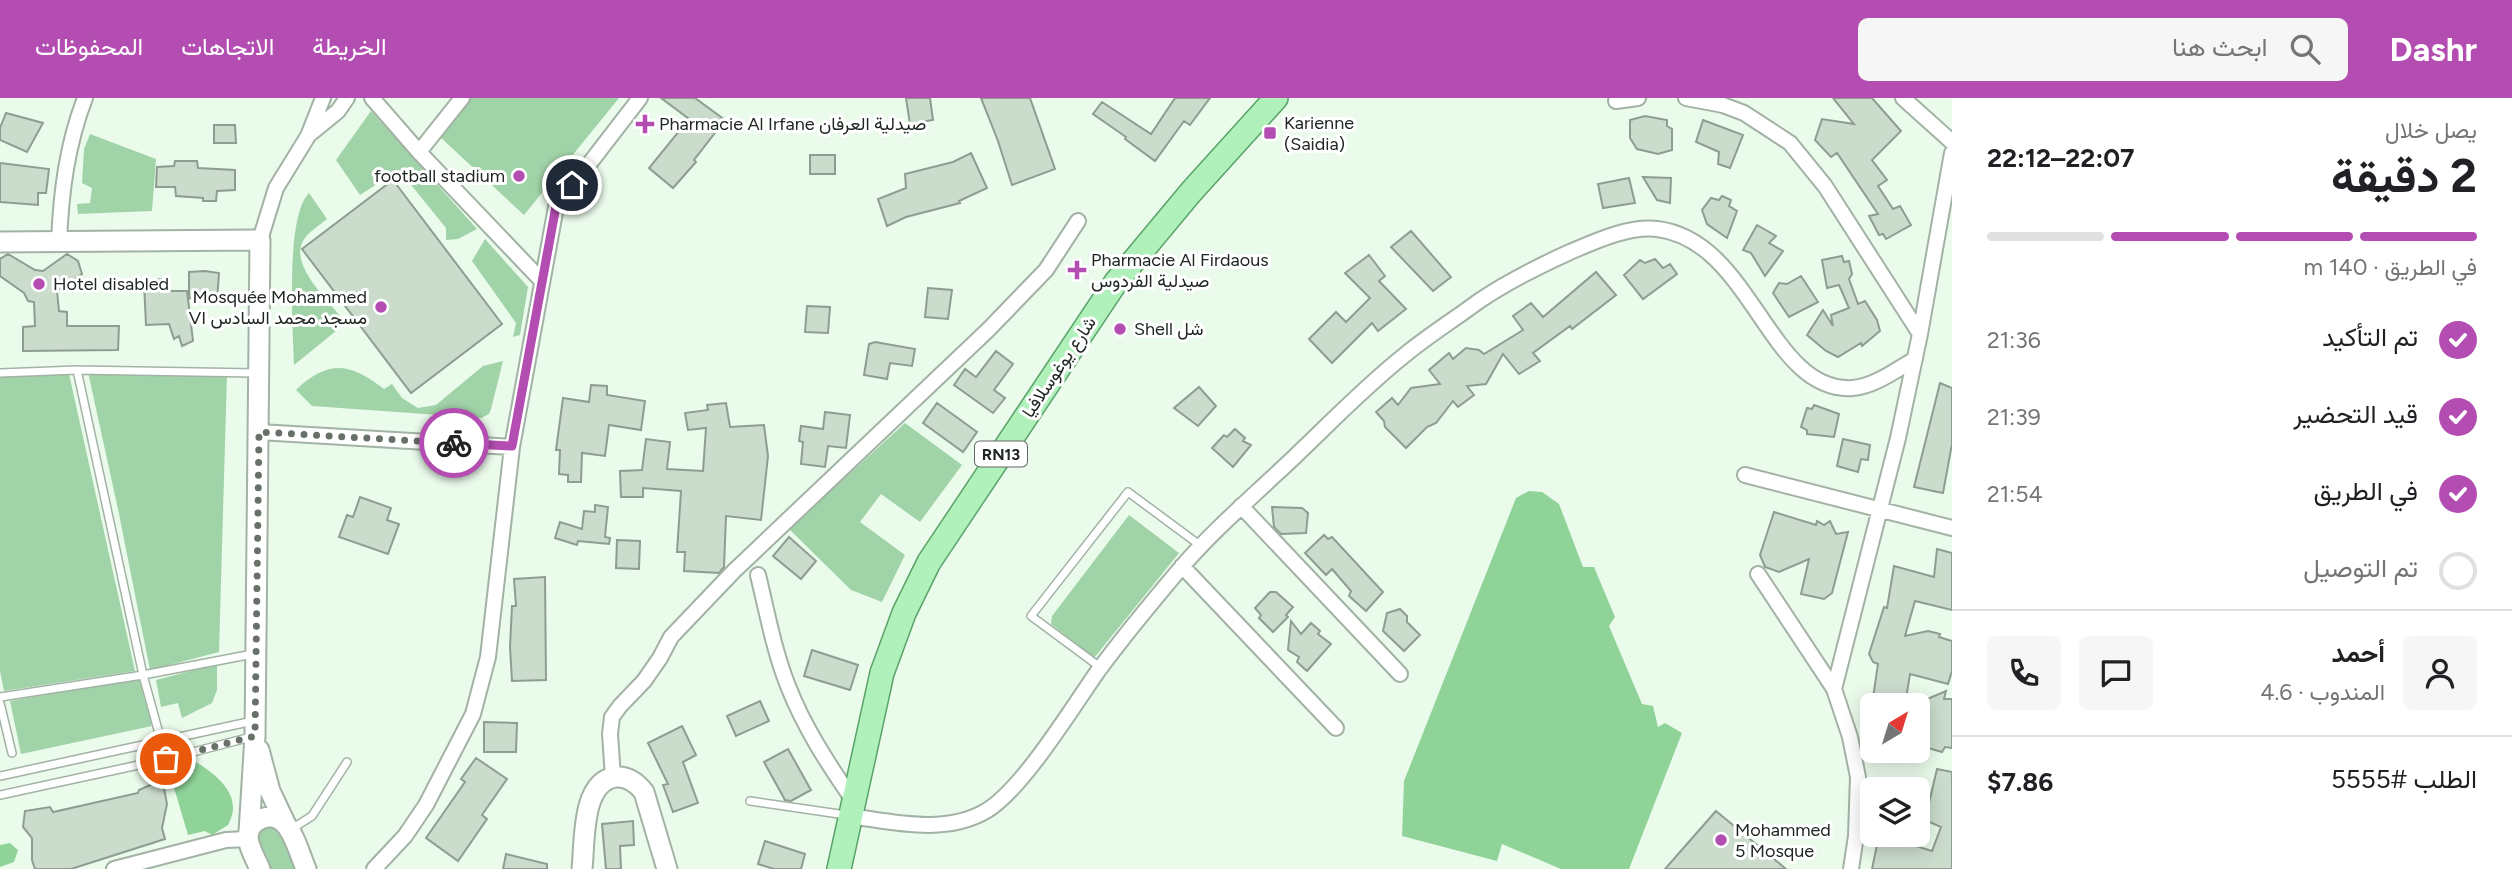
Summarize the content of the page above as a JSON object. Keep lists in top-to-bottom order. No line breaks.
{"streets":{"main road":["شارع يوغوسلافيا","RN13"]},"places":{"health":["Pharmacie Al Irfane صيدلية العرفان","Pharmacie Al Firdaous صيدلية الفردوس"],"transit":["Karienne (Saidia)"],"other":["football stadium","Hotel disabled","Mosquée Mohammed VI مسجد محمد السادس","Shell شل","Mohammed 5 Mosque"]},"north":"top right","page":{"header":"Dashr","search":"ابحث هنا","nav":["الخريطة","الاتجاهات","المحفوظات"],"heading":["2 دقيقة","يصل خلال","22:07–22:12"],"panel":["أحمد","المندوب · 4.6","الطلب #5555","$7.86"],"bar":"في الطريق · 140 m","list":[["تم التأكيد","21:36"],["قيد التحضير","21:39"],["في الطريق","21:54"],"تم التوصيل"]}}
